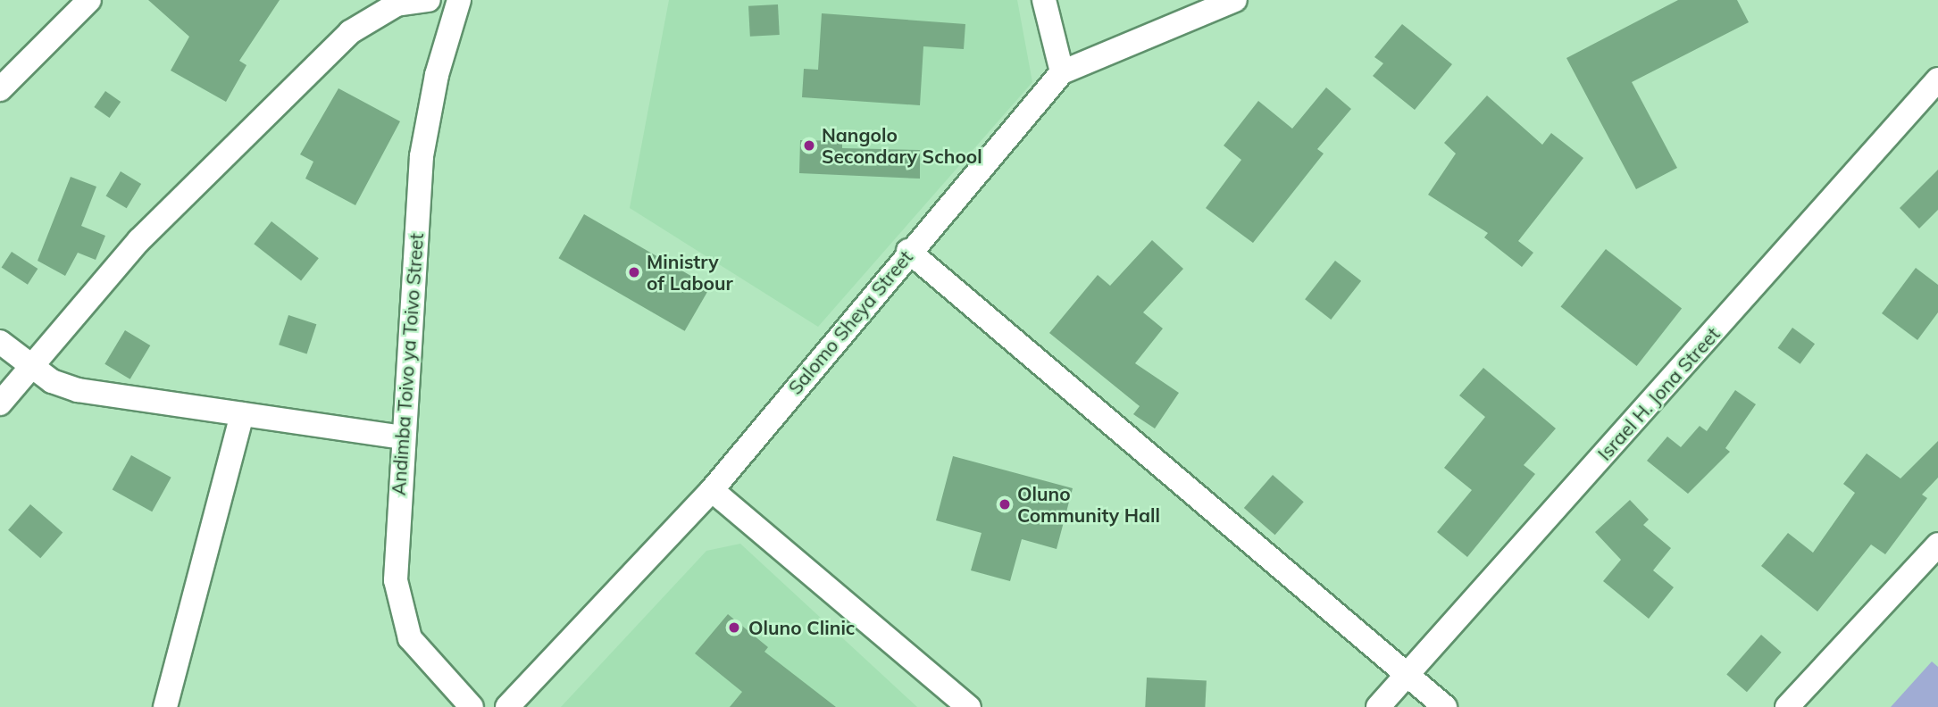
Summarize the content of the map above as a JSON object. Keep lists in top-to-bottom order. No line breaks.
{"streets":{"street":["Salomo Sheya Street","Andimba Toivo ya Toivo Street","Israel H. Jona Street"]},"places":["Nangolo Secondary School","Ministry of Labour","Oluno Community Hall","Oluno Clinic"]}
